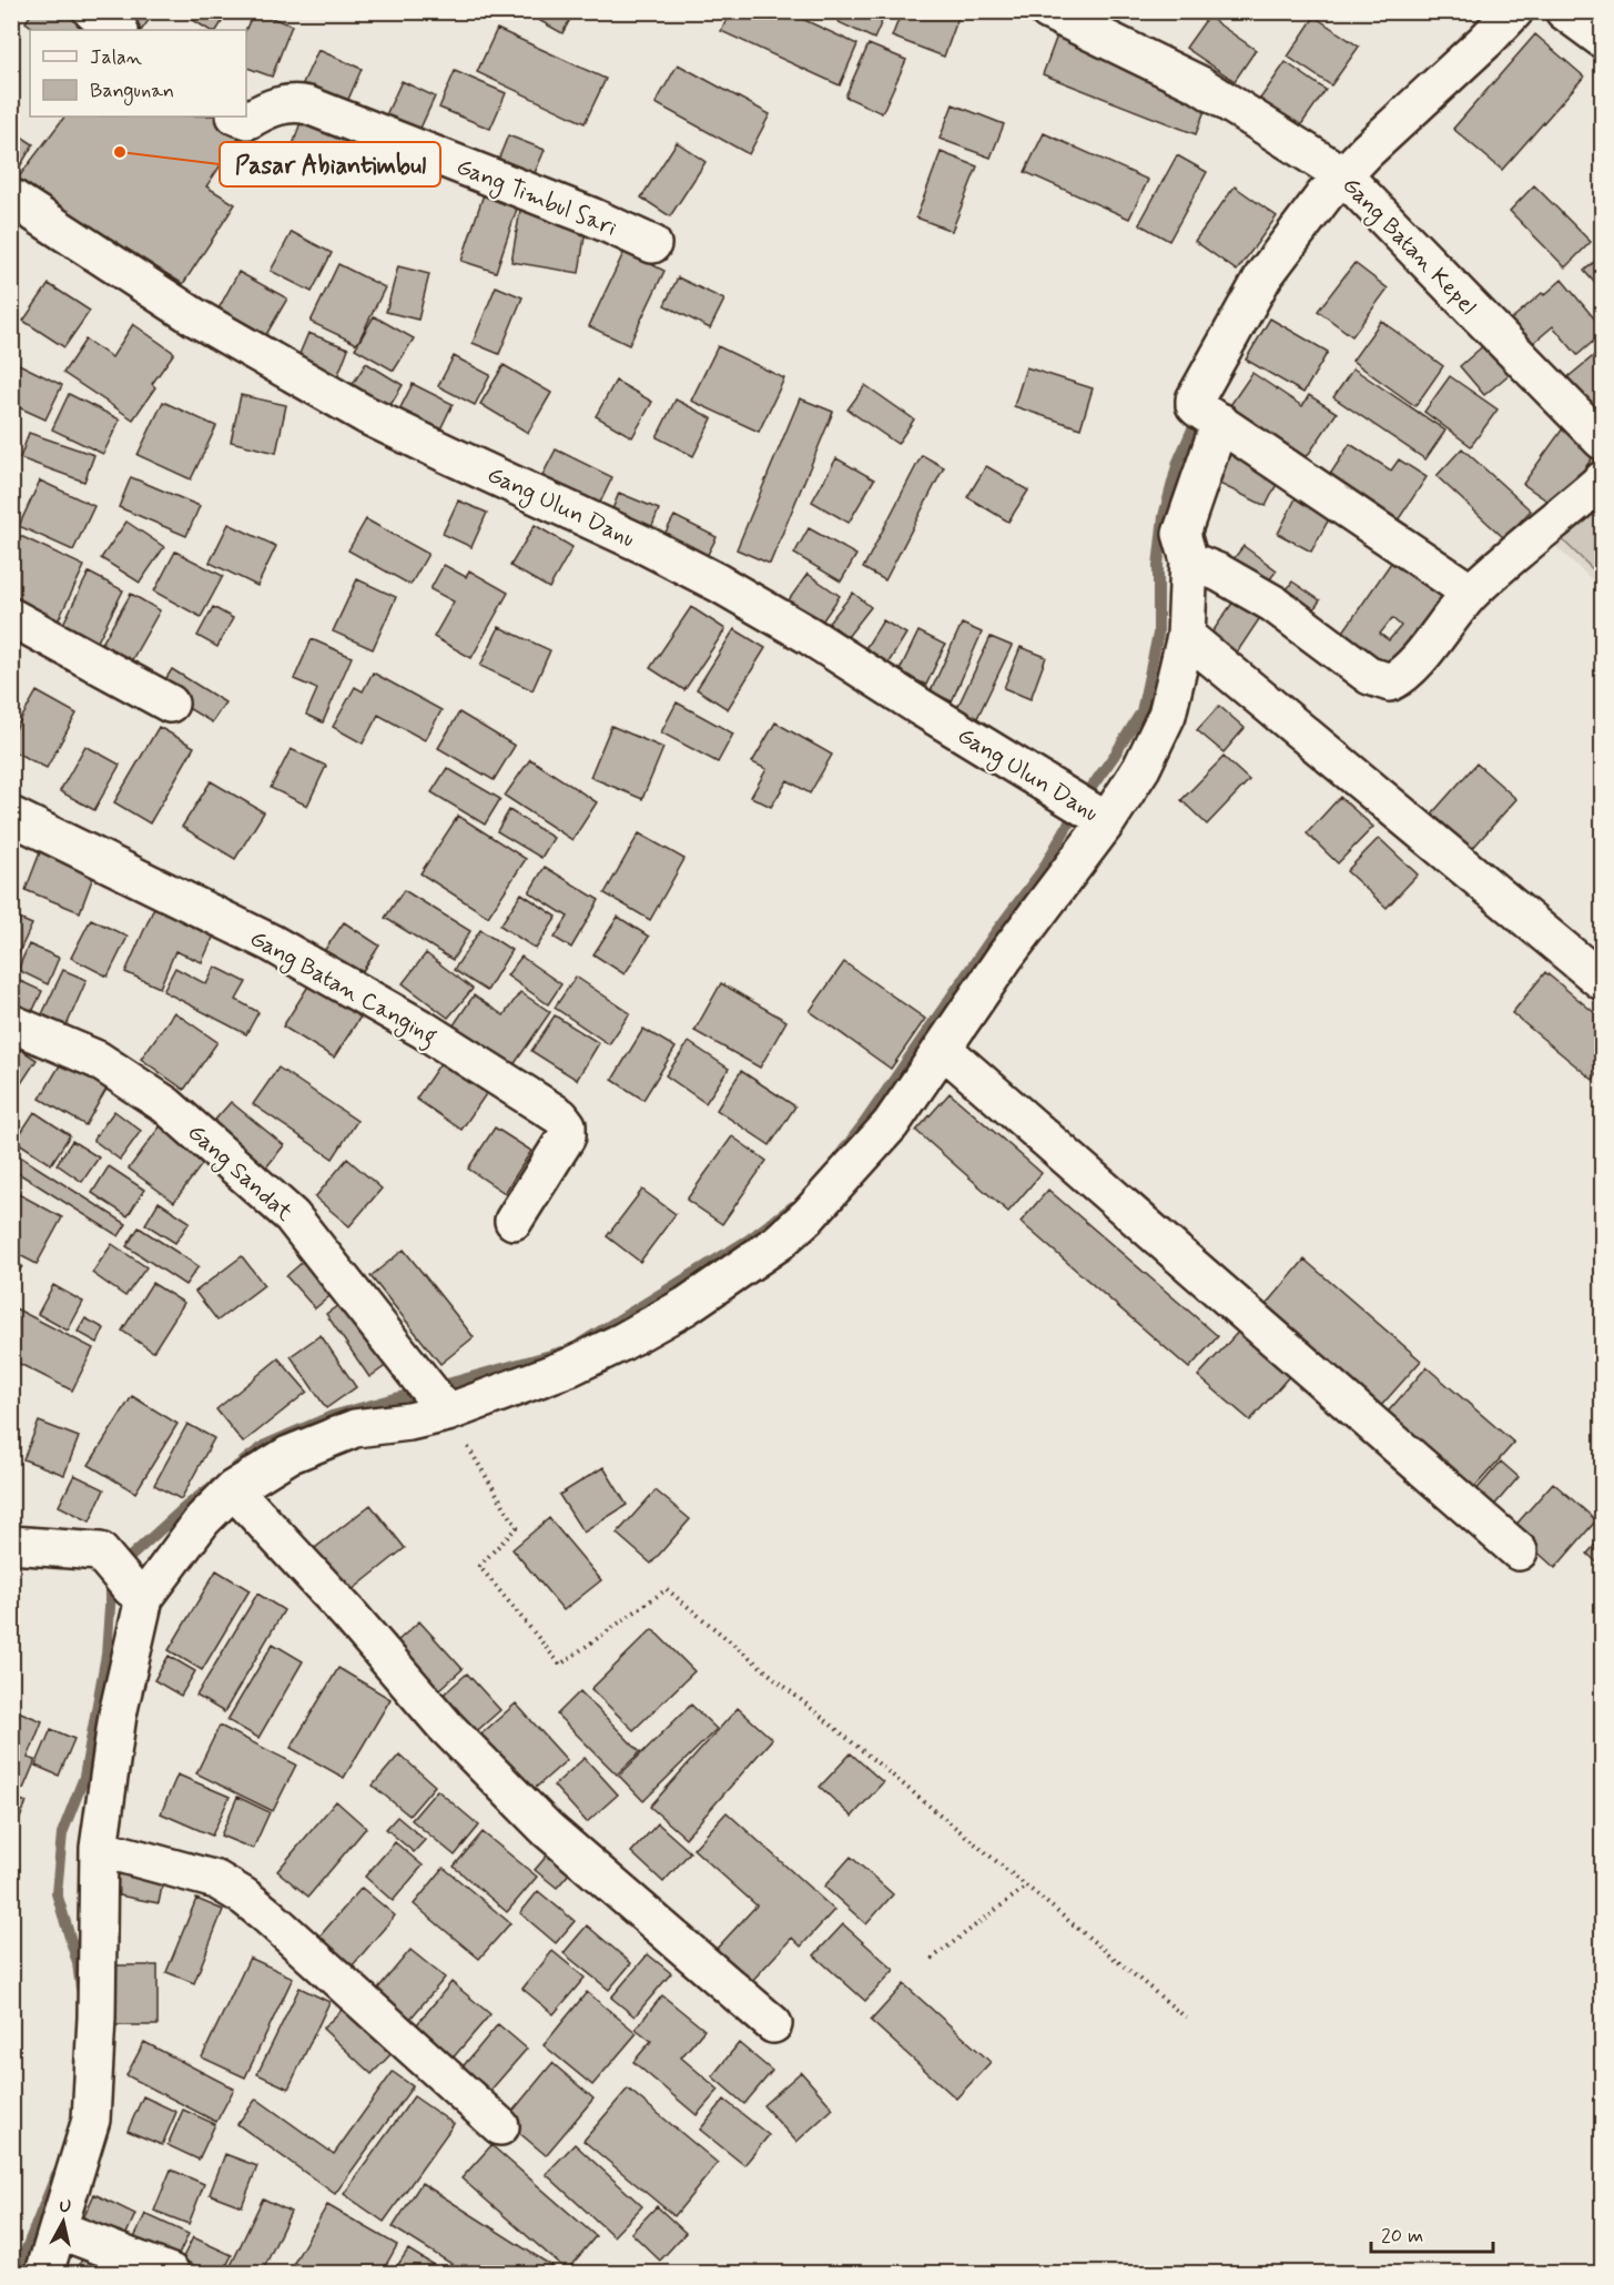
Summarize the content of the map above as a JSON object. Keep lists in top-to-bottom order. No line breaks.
{"streets":{"street":["Gang Timbul Sari","Gang Batan Kepel","Gang Ulun Danu","Gang Batan Canging","Gang Sandat"]},"places":["Pasar Abiantimbul"],"legend":["Jalan","Bangunan"],"scale_bar":"20 m","north":"top"}
